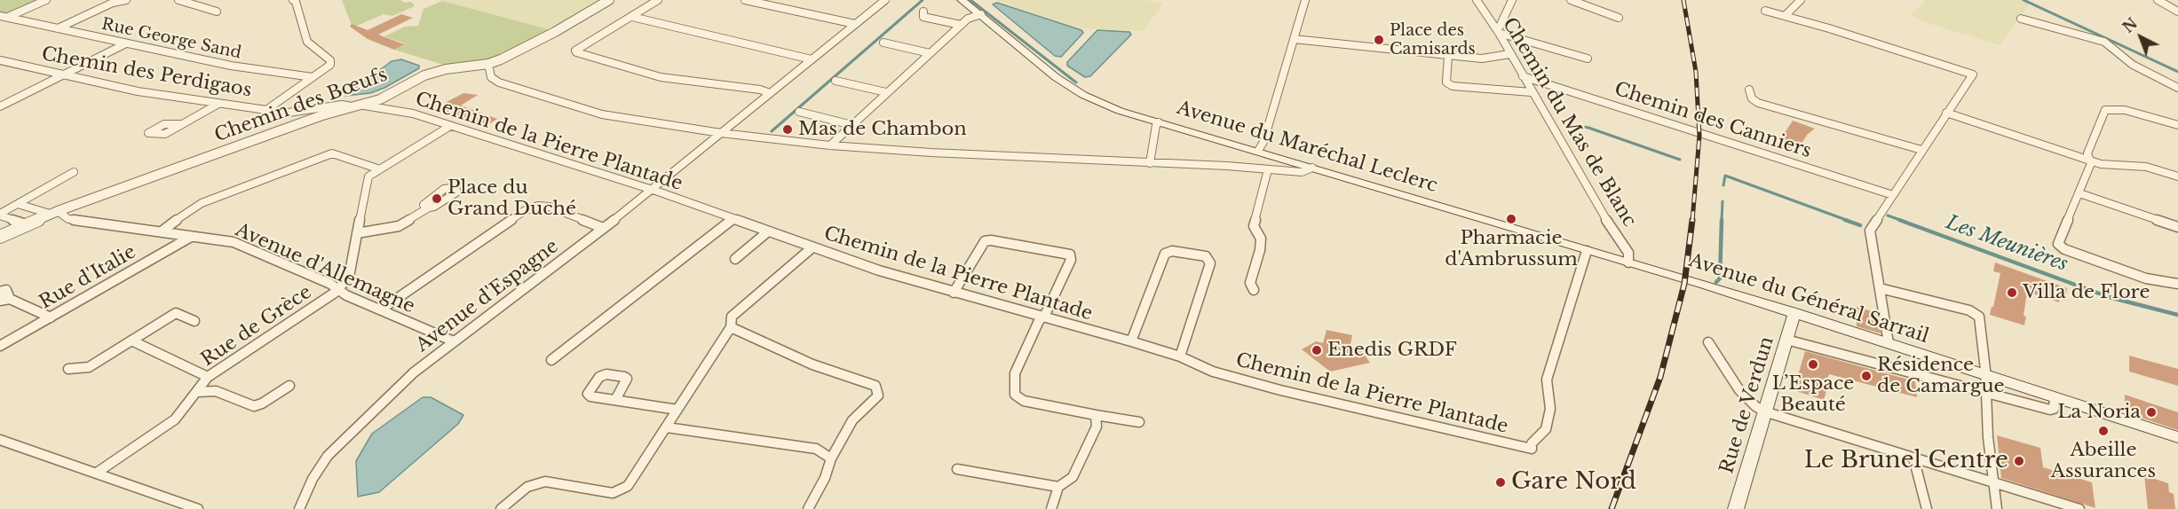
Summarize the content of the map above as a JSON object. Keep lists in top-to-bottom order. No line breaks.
{"streets":{"main road":["Avenue du Maréchal Leclerc","Avenue du Général Sarrail","Rue de Verdun"],"street":["Rue George Sand","Chemin des Perdigaos","Chemin des Bœufs","Chemin des Canniers","Chemin du Mas de Blanc","Chemin de la Pierre Plantade","Avenue d'Allemagne","Rue d'Italie","Avenue d'Espagne","Rue de Grèce"]},"crossings":[["Chemin des Perdigaos","Chemin des Bœufs"],["Chemin des Bœufs","Chemin de la Pierre Plantade"],["Chemin des Bœufs","Avenue d'Allemagne"],["Chemin des Canniers","Chemin du Mas de Blanc"],["Chemin du Mas de Blanc","Avenue du Maréchal Leclerc"],["Chemin de la Pierre Plantade","Avenue du Maréchal Leclerc"],["Chemin de la Pierre Plantade","Avenue d'Espagne"],["Avenue du Maréchal Leclerc","Avenue du Général Sarrail"],["Avenue d'Allemagne","Rue d'Italie"],["Avenue d'Allemagne","Avenue d'Espagne"],["Avenue d'Allemagne","Rue de Grèce"],["Avenue du Général Sarrail","Rue de Verdun"]],"water":["Les Meunières"],"places":["Place des Camisards","Mas de Chambon","Place du Grand Duché","Pharmacie d'Ambrussum","Villa de Flore","Enedis GRDF","L’Espace Beauté","Résidence de Camargue","La Noria","Abeille Assurances","Le Brunel Centre","Gare Nord"],"north":"top left"}
